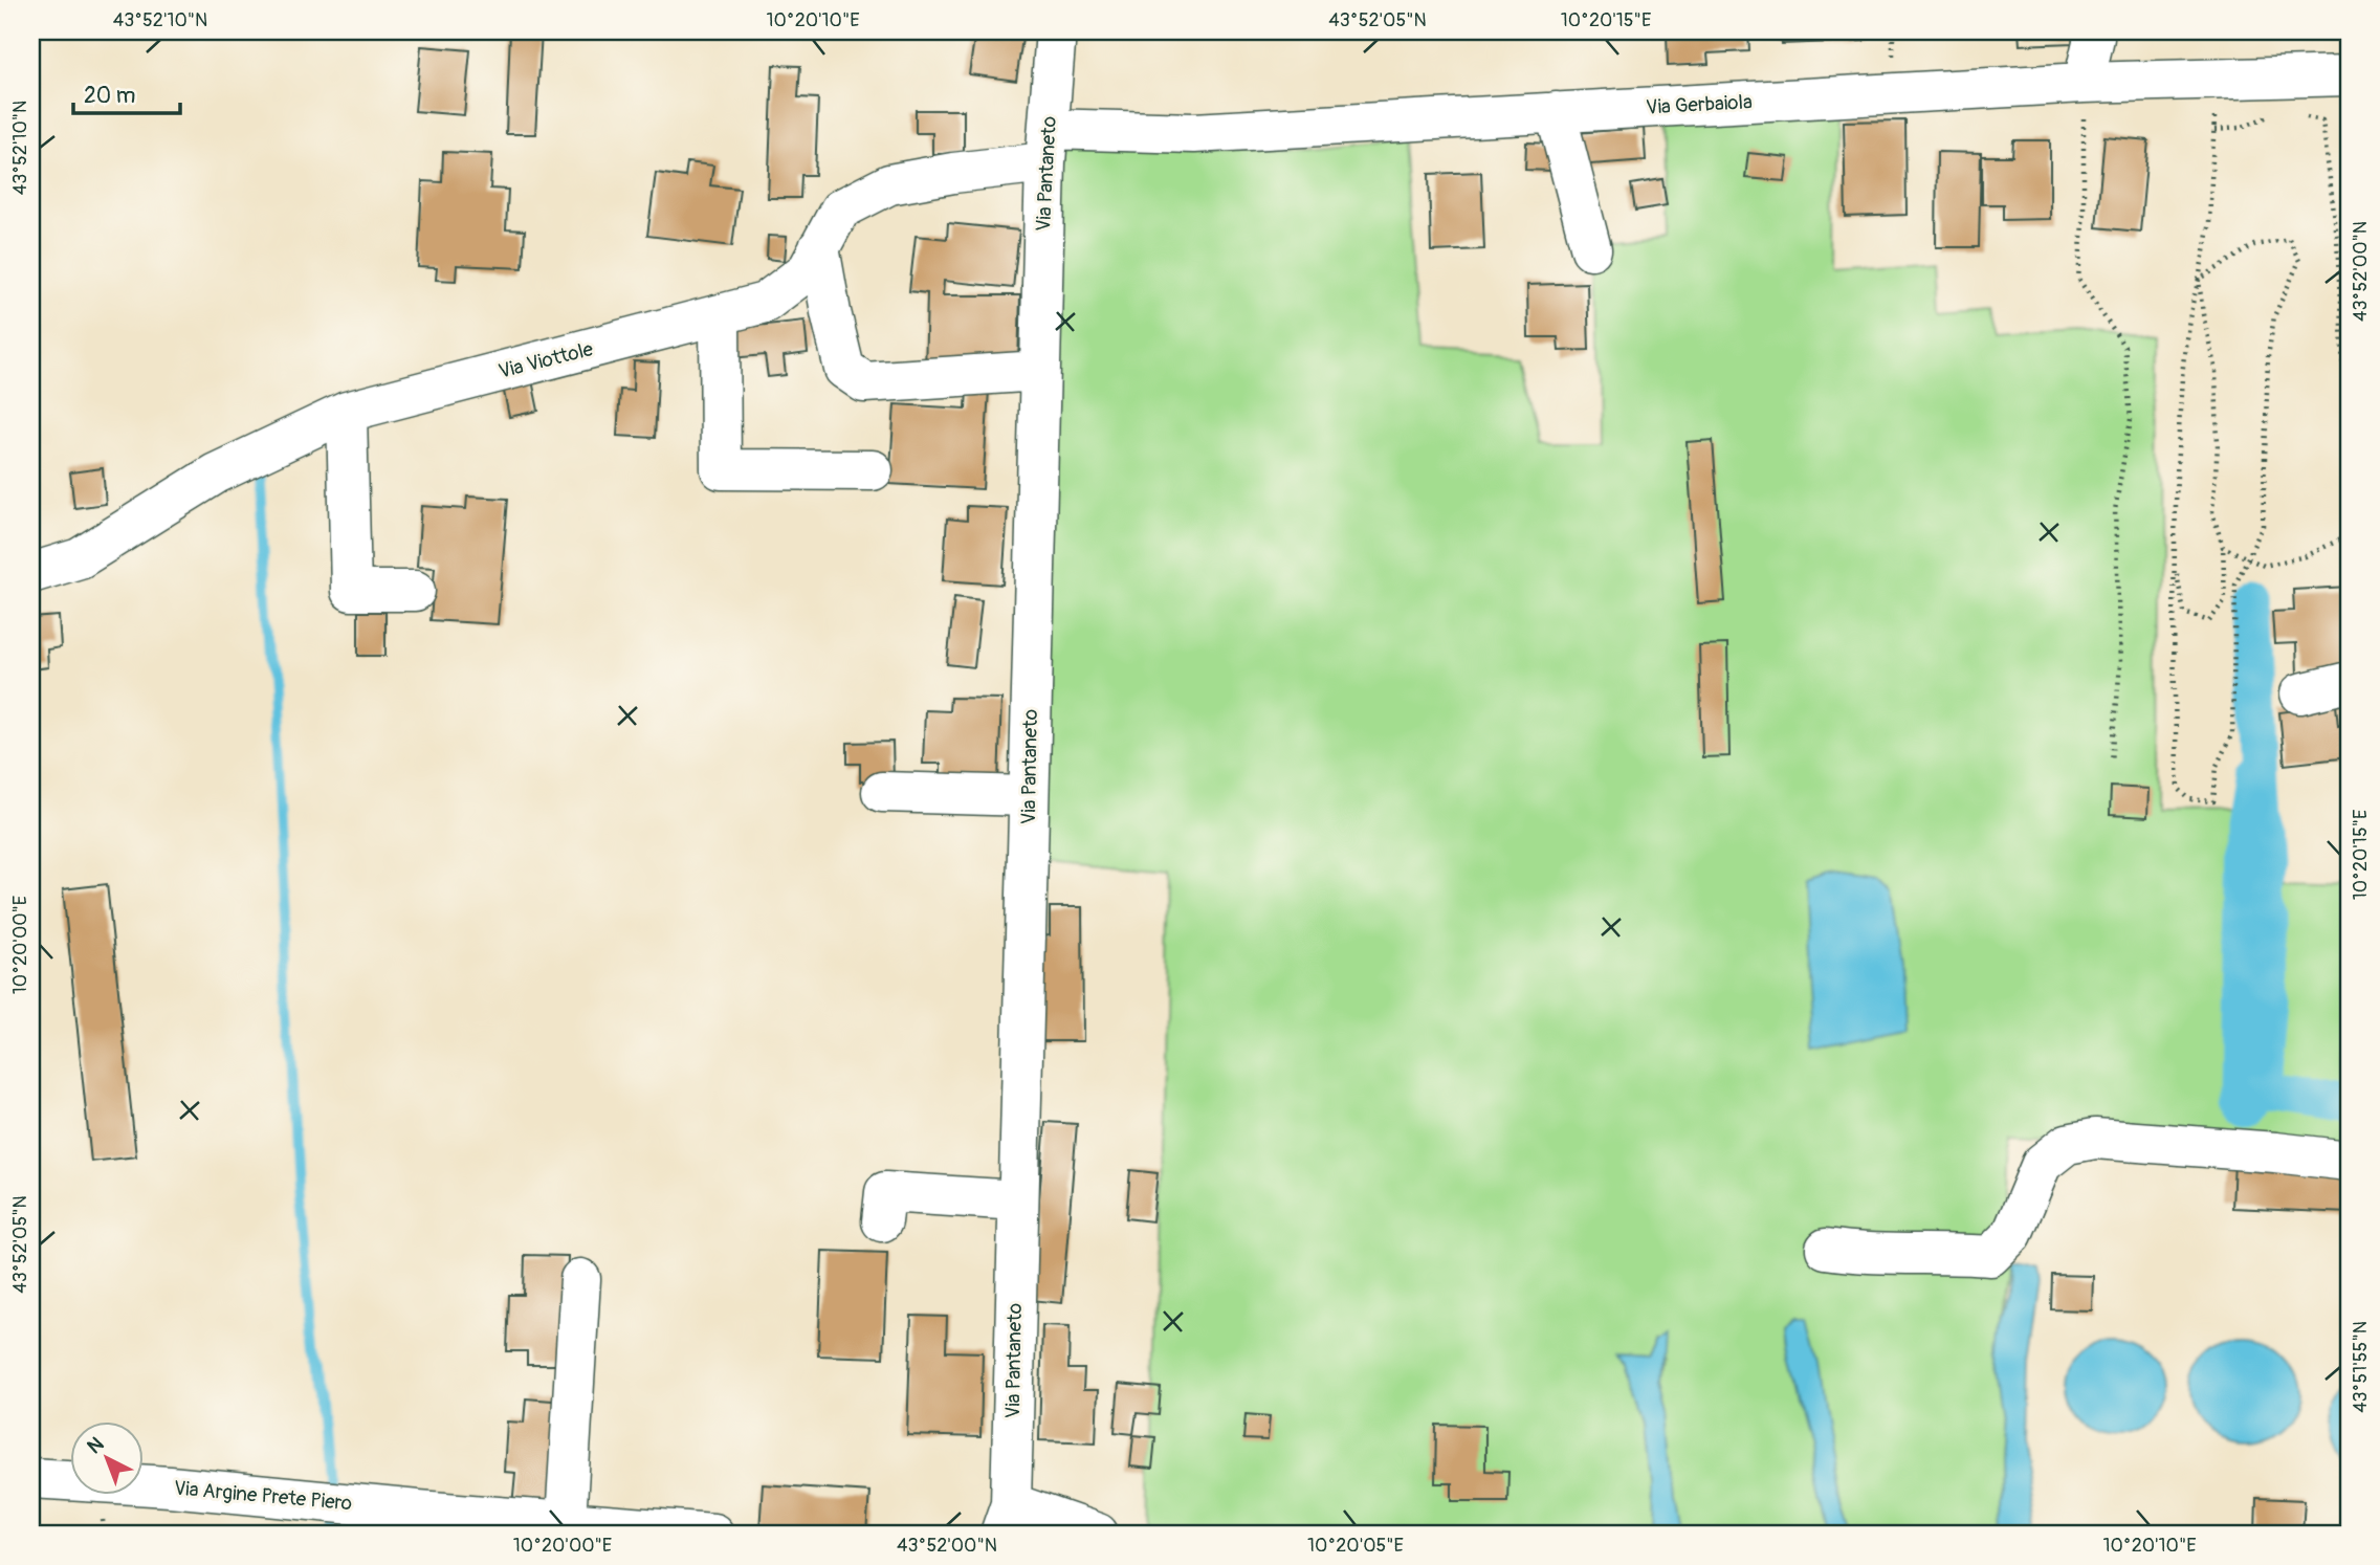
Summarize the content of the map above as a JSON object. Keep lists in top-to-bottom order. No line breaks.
{"streets":{"street":["Via Gerbaiola","Via Pantaneto","Via Viottole","Via Argine Prete Piero"]},"crossings":[["Via Gerbaiola","Via Pantaneto"],["Via Gerbaiola","Via Viottole"],["Via Pantaneto","Via Viottole"]],"scale_bar":"20 m","north":"top left","coordinates":["43°52'10\"N","10°20'10\"E","43°52'05\"N","10°20'15\"E","43°52'00\"N","10°20'00\"E","43°51'55\"N","10°20'05\"E"]}
